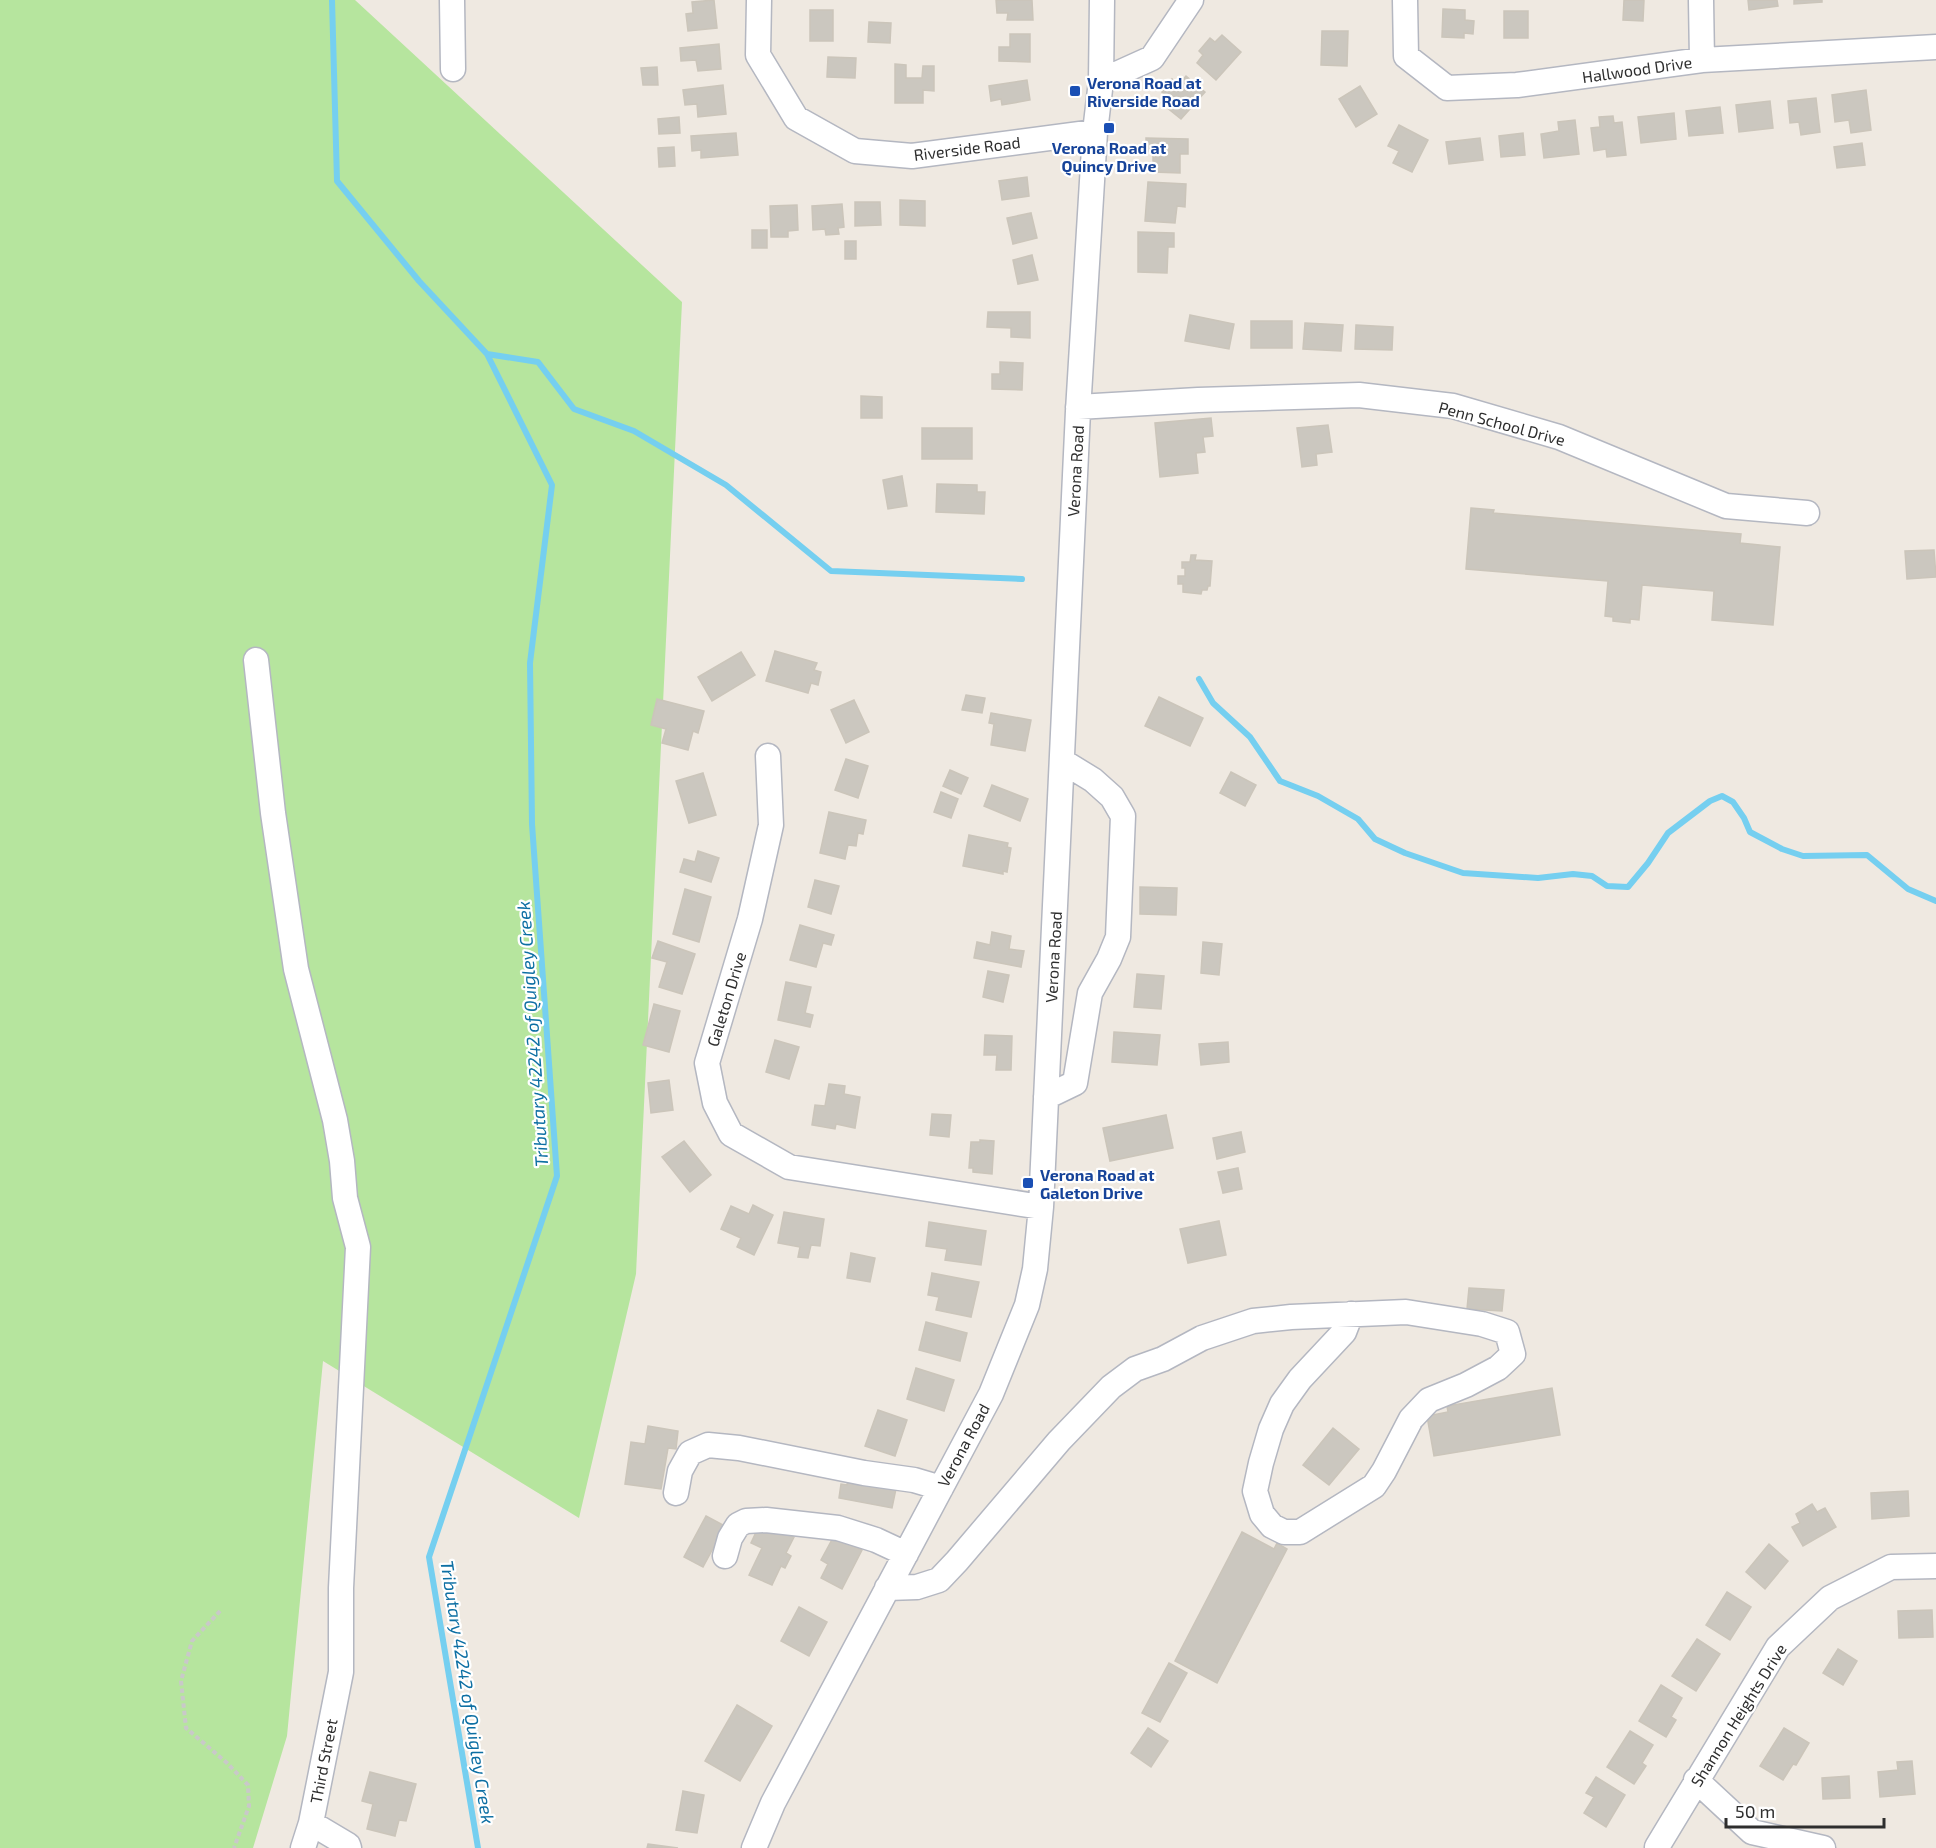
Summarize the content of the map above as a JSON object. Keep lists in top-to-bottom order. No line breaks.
{"streets":{"street":["Hallwood Drive","Riverside Road","Penn School Drive","Verona Road","Galeton Drive","Shannon Heights Drive","Third Street"]},"crossings":[["Riverside Road","Verona Road"],["Penn School Drive","Verona Road"],["Verona Road","Galeton Drive"]],"water":["Tributary 42242 of Quigley Creek"],"places":{"transit":["Verona Road at Riverside Road","Verona Road at Quincy Drive","Verona Road at Galeton Drive"]},"scale_bar":"50 m"}
